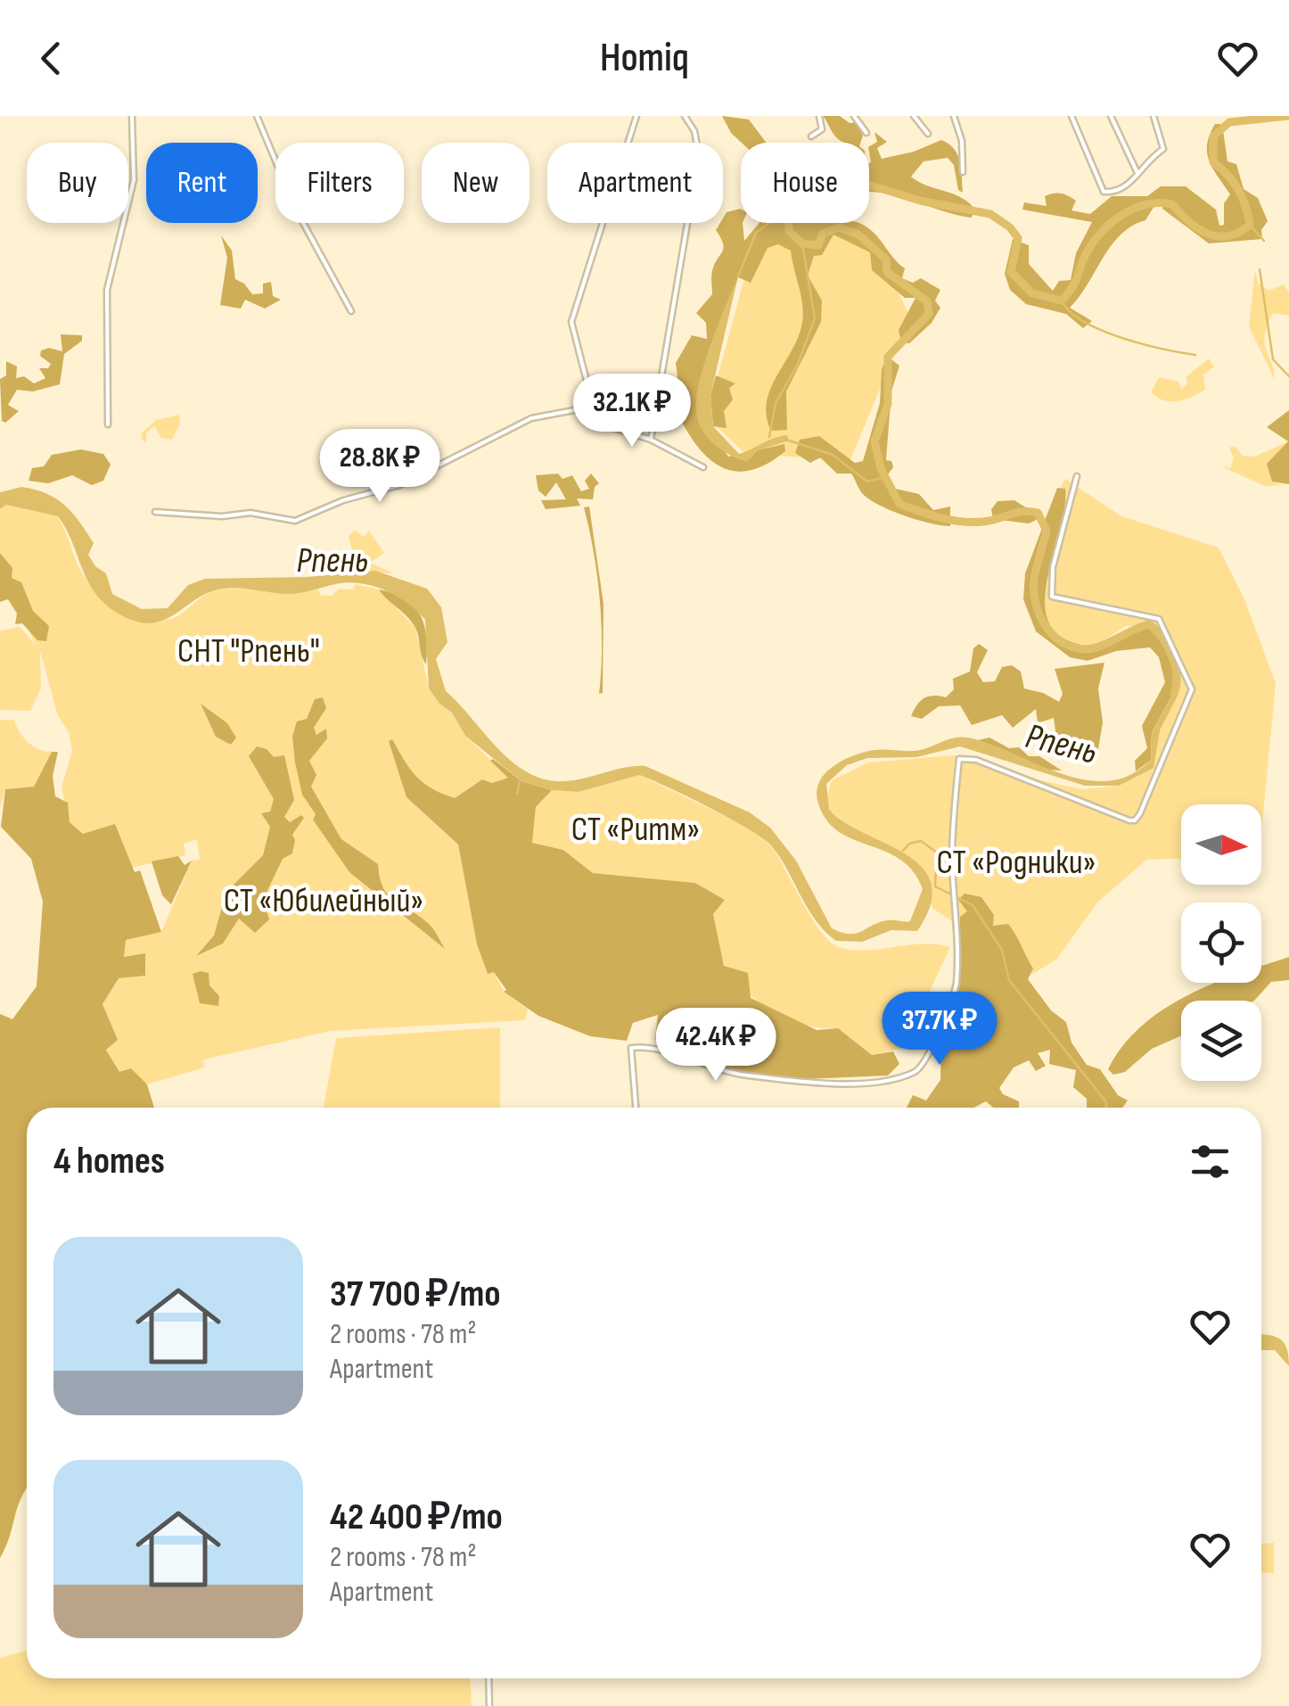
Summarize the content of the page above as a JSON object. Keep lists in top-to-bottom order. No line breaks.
{"water":["Рпень"],"parks":["СНТ \"Рпень\"","СТ «Ритм»","СТ «Родники»","СТ «Юбилейный»"],"north":"right","page":{"header":"Homiq","chip":["Buy","Rent","Filters","New","Apartment","House"],"price":["32.1K ₽","28.8K ₽","37.7K ₽","42.4K ₽"],"heading":"4 homes","list":[{"name":"37 700 ₽/mo","note":"2 rooms · 78 m² · Apartment"},{"name":"42 400 ₽/mo","note":"2 rooms · 78 m² · Apartment"}]}}
